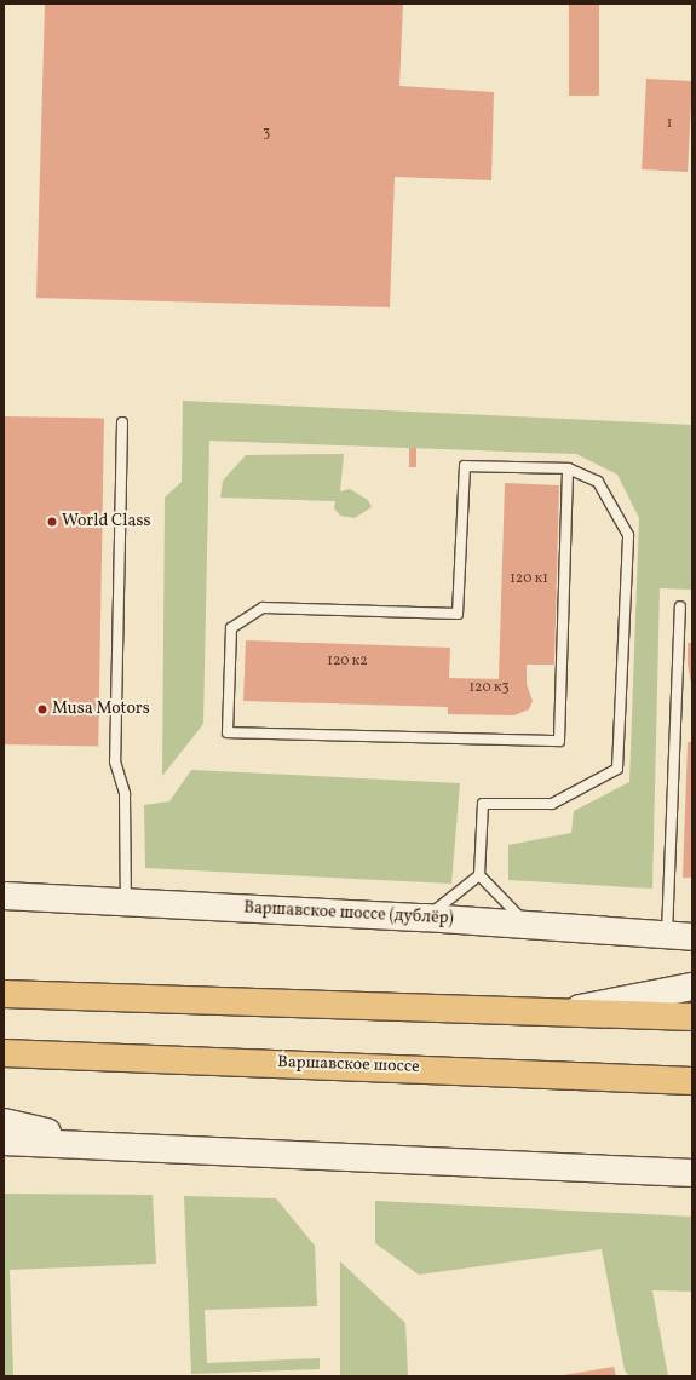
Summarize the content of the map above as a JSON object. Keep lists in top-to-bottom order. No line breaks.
{"streets":{"main road":["Варшавское шоссе (дублёр)","Варшавское шоссе"]},"places":["World Class","Musa Motors"],"house_numbers":["1","3","120 к1","120 к2","120 к3"]}
